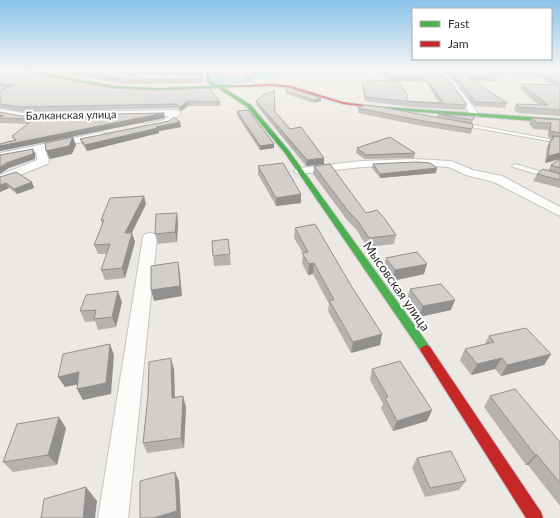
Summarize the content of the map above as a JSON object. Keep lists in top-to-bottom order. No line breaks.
{"streets":{"street":["Балканская улица","Мысовская улица"]},"legend":["Fast","Jam"]}
